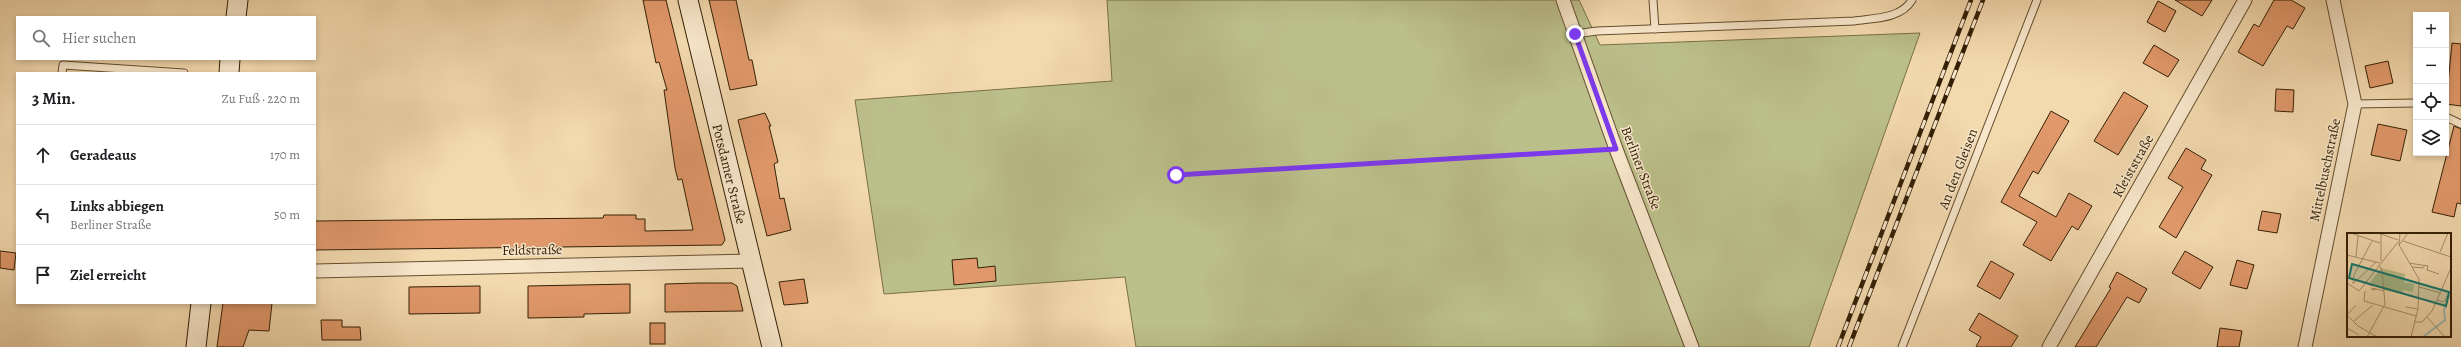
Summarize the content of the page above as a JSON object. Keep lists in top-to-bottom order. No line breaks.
{"streets":{"street":["Kleiststraße","Berliner Straße","Mittelbuschstraße","Potsdamer Straße","Feldstraße"],"lane":["An den Gleisen"]},"crossings":[["Potsdamer Straße","Feldstraße"]],"page":{"map_buttons":["+","−"],"search":"Hier suchen","heading":["3 Min.","Zu Fuß · 220 m"],"list":[["Geradeaus","170 m"],["Links abbiegen","Berliner Straße","50 m"],"Ziel erreicht"]}}
